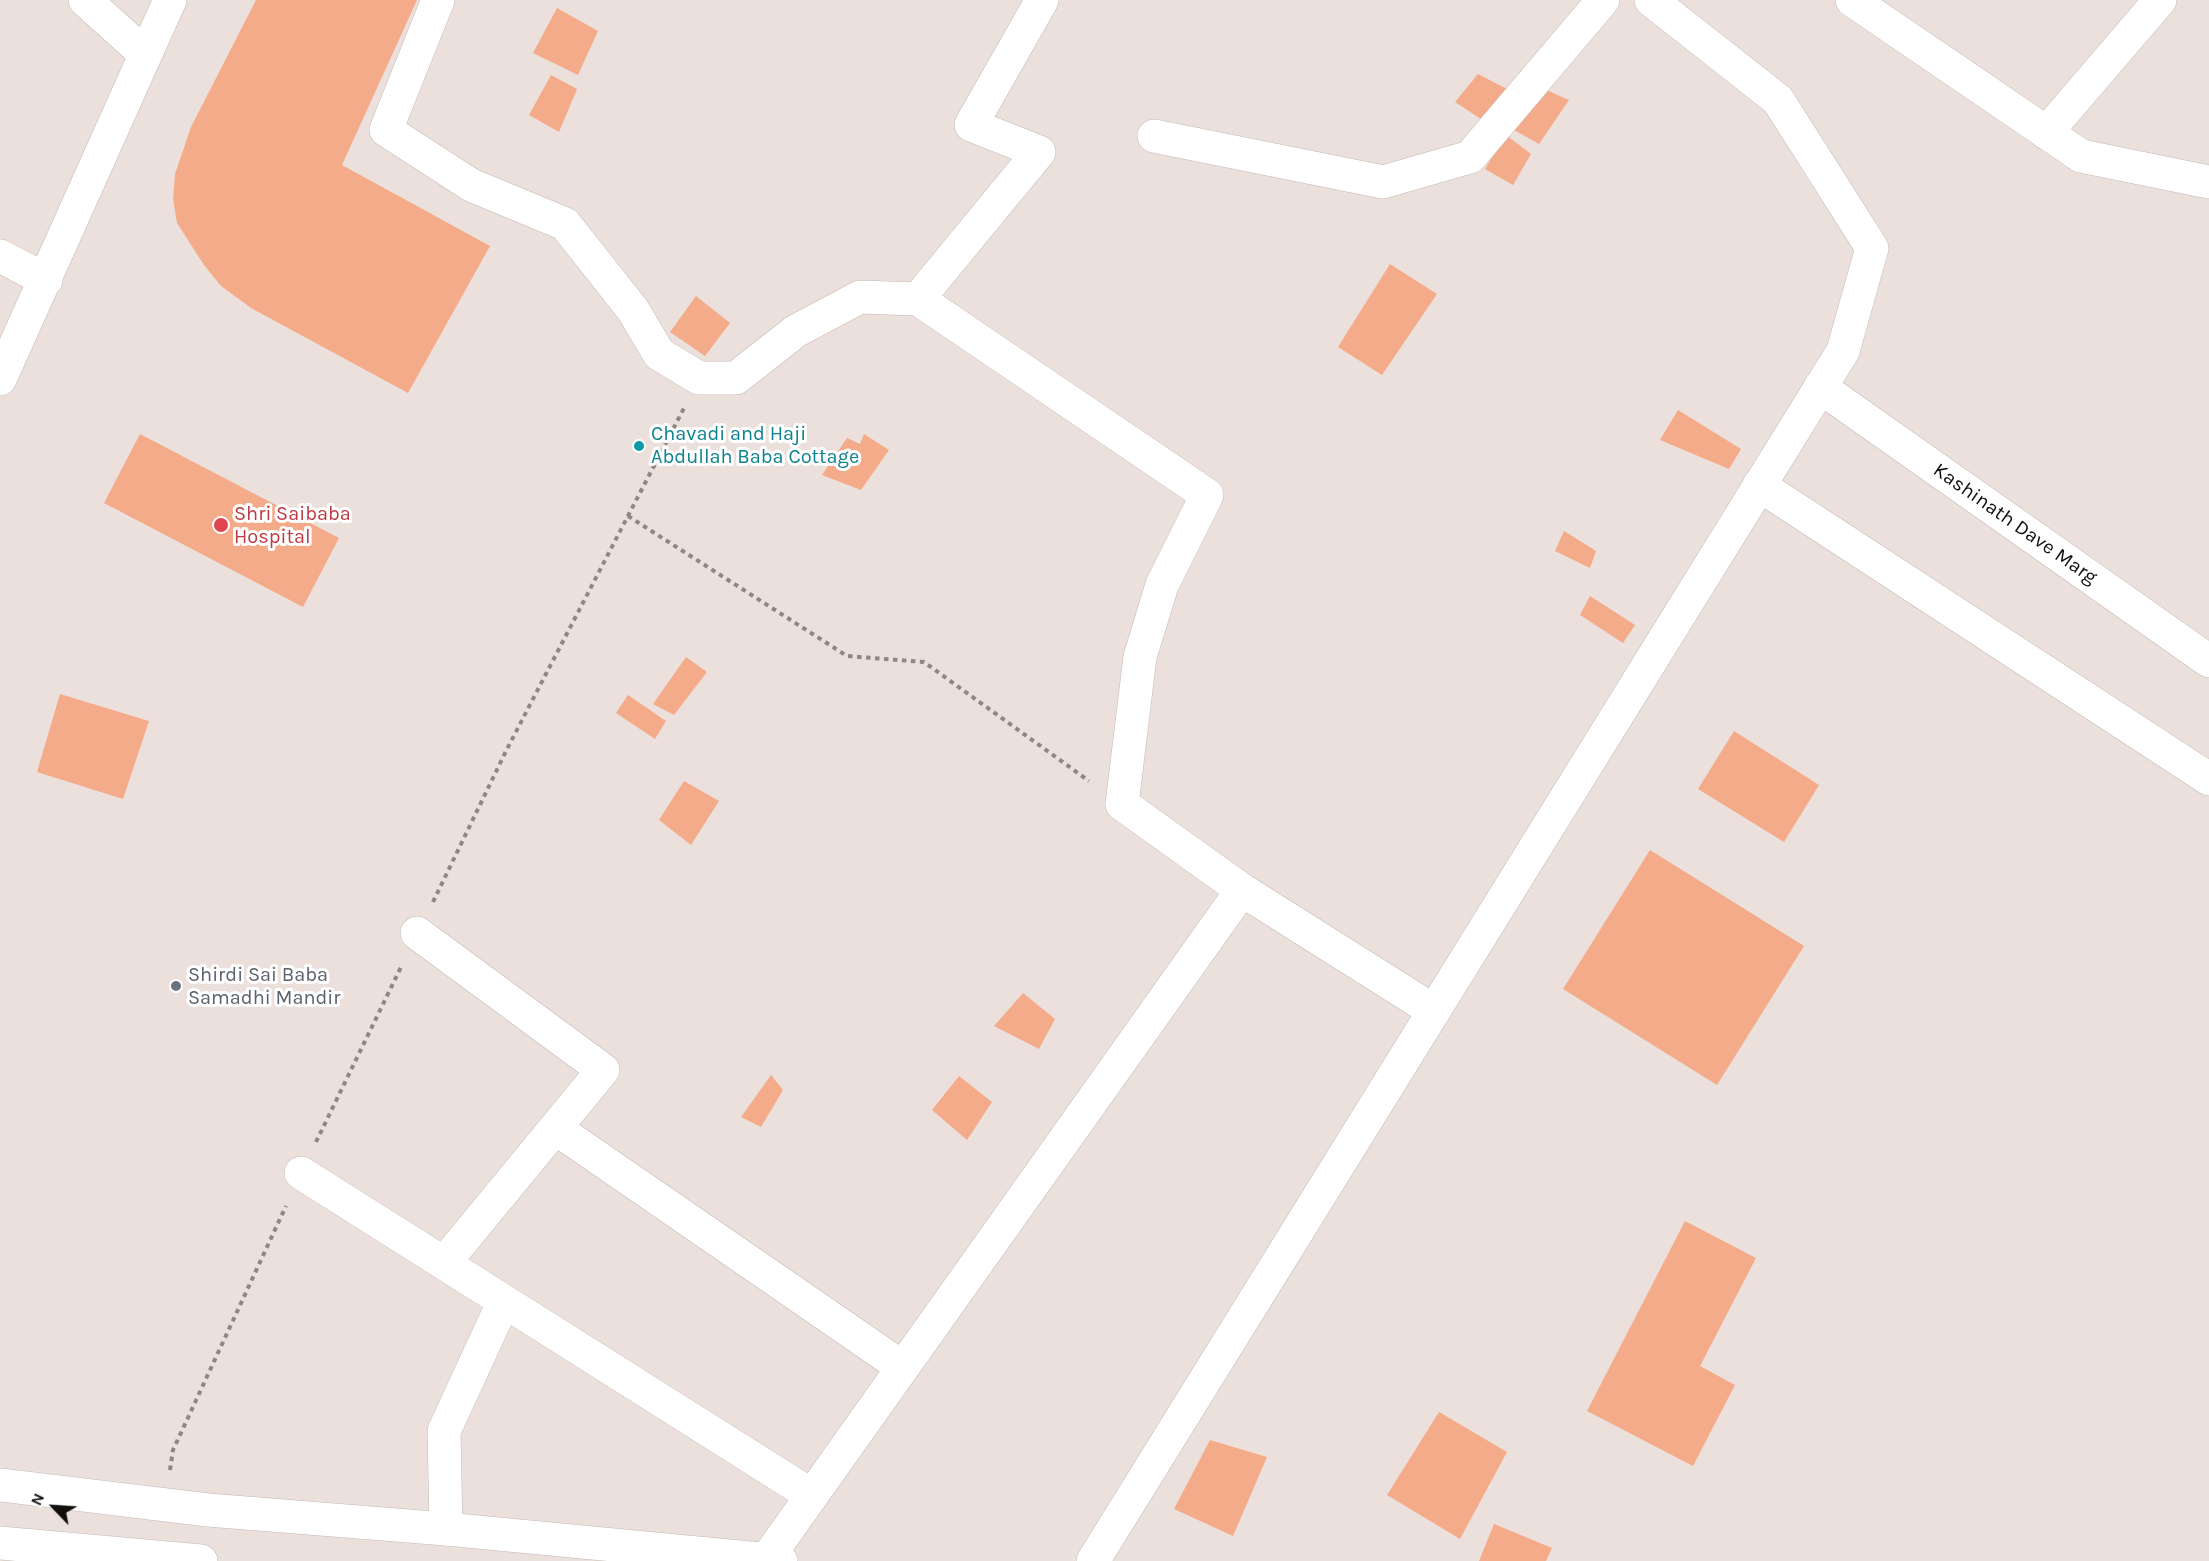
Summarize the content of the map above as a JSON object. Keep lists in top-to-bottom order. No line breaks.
{"streets":{"main road":["Kashinath Dave Marg"]},"places":["Chavadi and Haji Abdullah Baba Cottage","Shri Saibaba Hospital","Shirdi Sai Baba Samadhi Mandir"],"north":"top left"}
